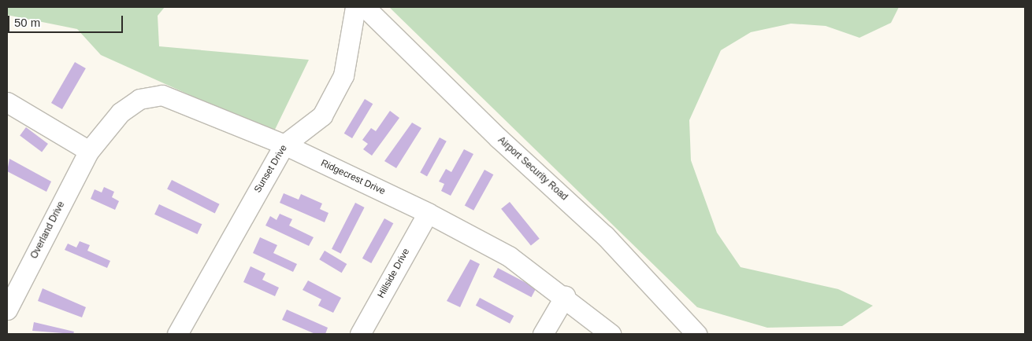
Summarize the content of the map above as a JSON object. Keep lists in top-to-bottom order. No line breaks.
{"streets":{"street":["Sunset Drive","Airport Security Road","Ridgecrest Drive","Overland Drive","Hillside Drive"]},"crossings":[["Sunset Drive","Ridgecrest Drive"],["Ridgecrest Drive","Overland Drive"],["Ridgecrest Drive","Hillside Drive"]],"scale_bar":"50 m"}
